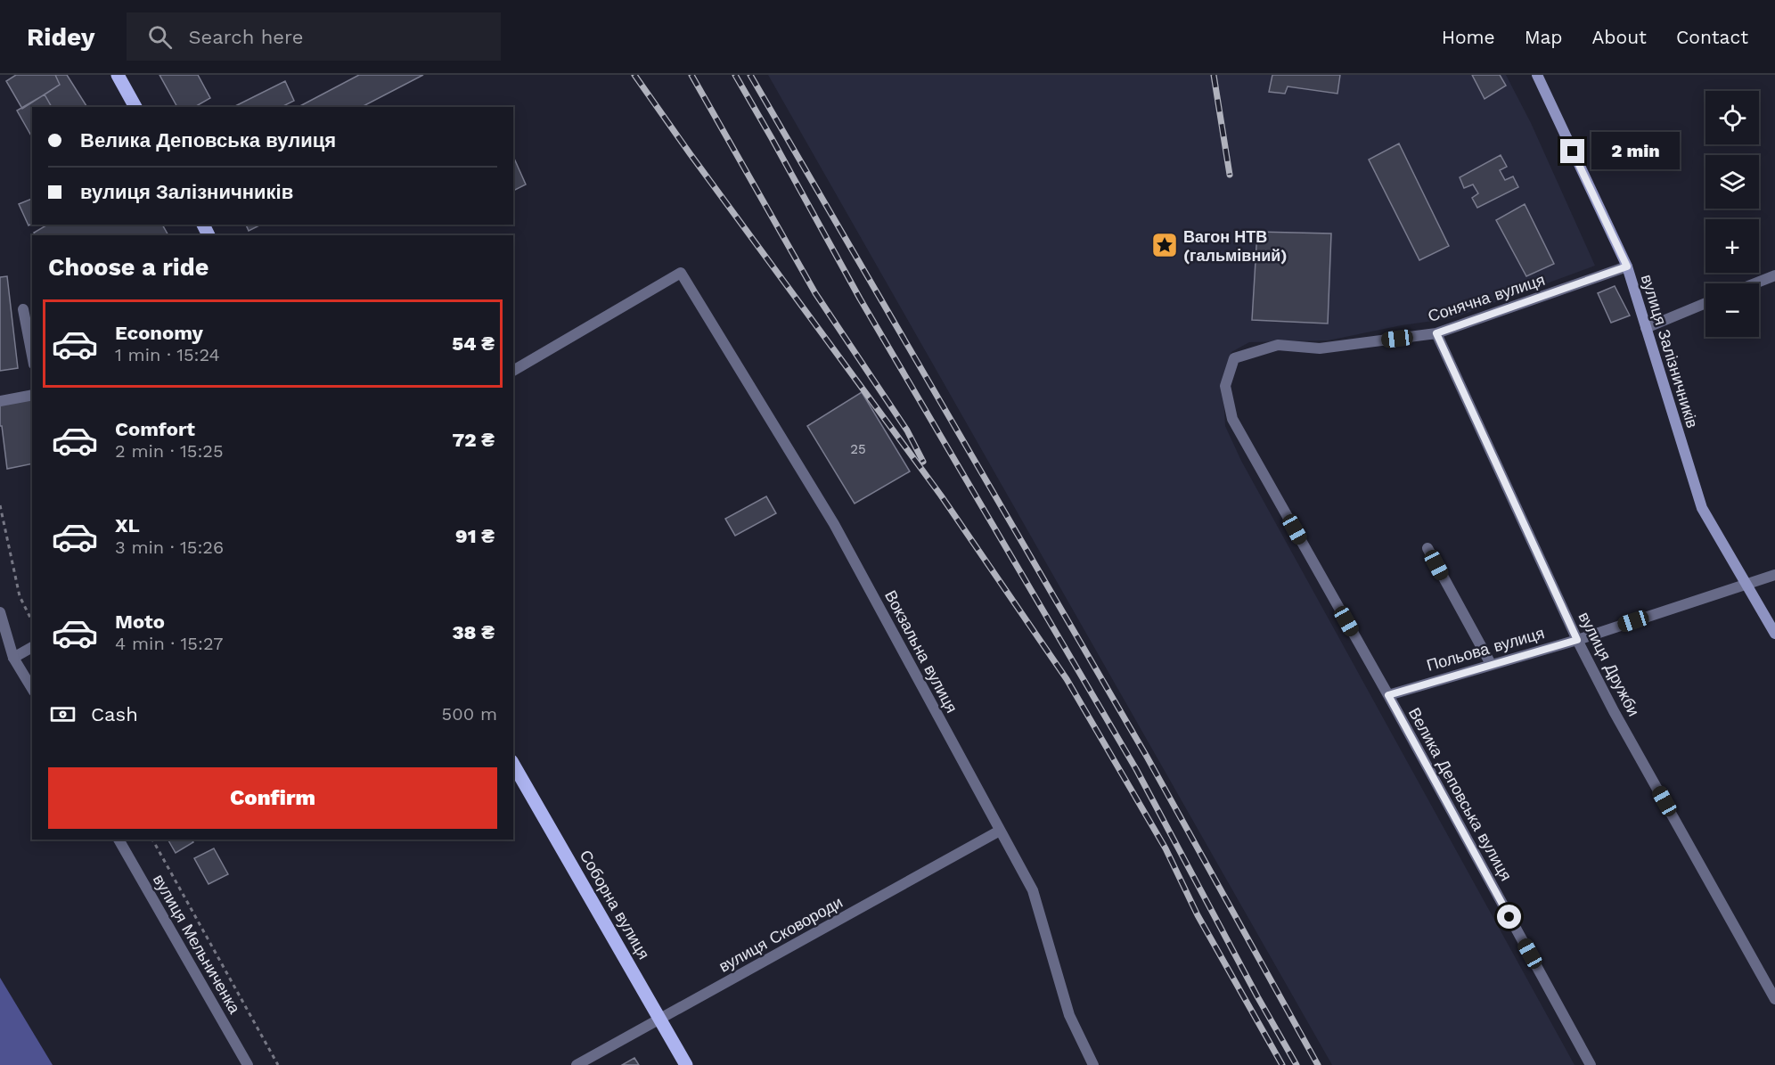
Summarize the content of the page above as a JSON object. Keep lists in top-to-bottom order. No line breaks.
{"streets":{"main road":["вулиця Залізничників","Соборна вулиця"],"street":["Сонячна вулиця","Польова вулиця","Вокзальна вулиця","вулиця Дружби","Велика Деповська вулиця","вулиця Сковороди","вулиця Мельниченка"]},"crossings":[["Сонячна вулиця","вулиця Залізничників"],["Сонячна вулиця","вулиця Дружби"],["Сонячна вулиця","Велика Деповська вулиця"],["вулиця Залізничників","Польова вулиця"],["Польова вулиця","вулиця Дружби"],["Польова вулиця","Велика Деповська вулиця"],["Вокзальна вулиця","вулиця Сковороди"],["Соборна вулиця","вулиця Сковороди"]],"places":{"place":["Вагон НТВ (гальмівний)"]},"house_numbers":["25"],"page":{"header":"Ridey","search":"Search here","nav":["Home","Map","About","Contact"],"map_buttons":["+","−"],"banner":["Велика Деповська вулиця","вулиця Залізничників"],"bubble":"2 min","heading":"Choose a ride","list":[{"name":"Economy","note":"1 min · 15:24","value":"54 ₴"},{"name":"Comfort","note":"2 min · 15:25","value":"72 ₴"},{"name":"XL","note":"3 min · 15:26","value":"91 ₴"},{"name":"Moto","note":"4 min · 15:27","value":"38 ₴"}],"pay":["Cash","500 m"],"buttons":"Confirm"}}
